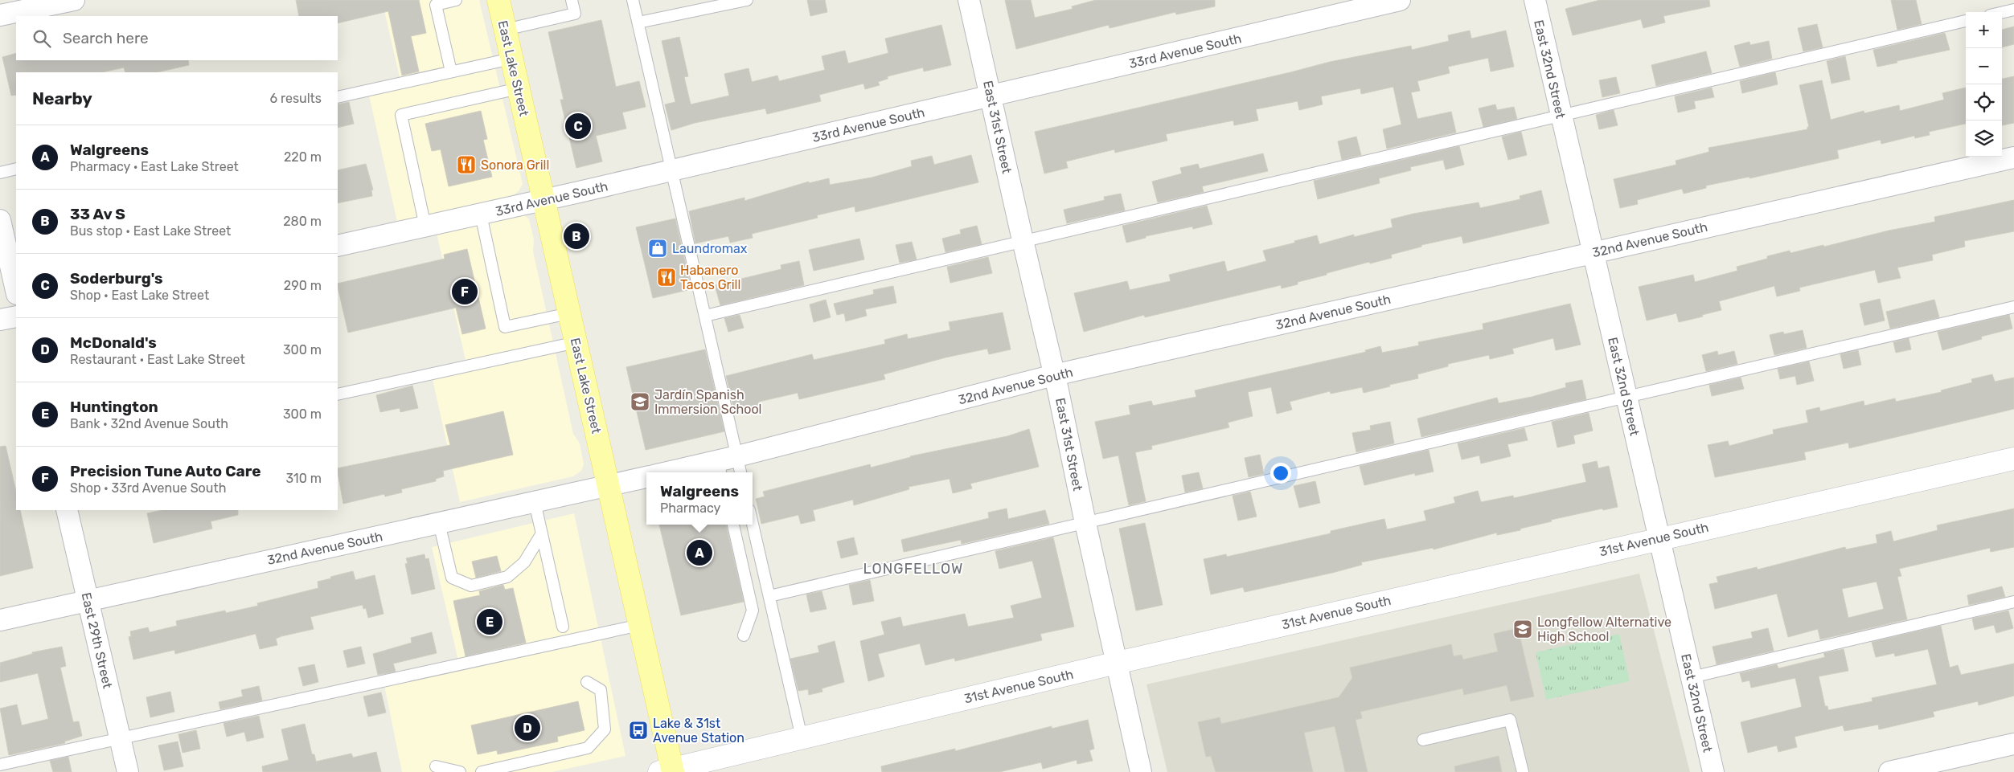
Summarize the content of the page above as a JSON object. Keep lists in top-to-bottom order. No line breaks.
{"streets":{"main road":["East Lake Street"],"street":["33rd Avenue South","East 32nd Street","East 31st Street","32nd Avenue South","31st Avenue South","East 29th Street"]},"crossings":[["33rd Avenue South","East Lake Street"],["33rd Avenue South","East 31st Street"],["East Lake Street","32nd Avenue South"],["East Lake Street","31st Avenue South"],["East 32nd Street","32nd Avenue South"],["East 32nd Street","31st Avenue South"],["East 31st Street","32nd Avenue South"],["East 31st Street","31st Avenue South"],["32nd Avenue South","East 29th Street"]],"districts":["LONGFELLOW"],"places":{"restaurant":["Sonora Grill","Habanero Tacos Grill"],"shop":["Laundromax"],"school or university":["Jardín Spanish Immersion School","Longfellow Alternative High School"],"bus stop":["Lake & 31st Avenue Station"]},"page":{"map_buttons":["+","−"],"search":"Search here","heading":["Nearby","6 results"],"pins":["C","B","F","A","E","D"],"list":[{"mark":"A","name":"Walgreens","note":"Pharmacy · East Lake Street","value":"220 m"},{"mark":"B","name":"33 Av S","note":"Bus stop · East Lake Street","value":"280 m"},{"mark":"C","name":"Soderburg's","note":"Shop · East Lake Street","value":"290 m"},{"mark":"D","name":"McDonald's","note":"Restaurant · East Lake Street","value":"300 m"},{"mark":"E","name":"Huntington","note":"Bank · 32nd Avenue South","value":"300 m"},{"mark":"F","name":"Precision Tune Auto Care","note":"Shop · 33rd Avenue South","value":"310 m"}],"popup":["Walgreens","Pharmacy"]}}
